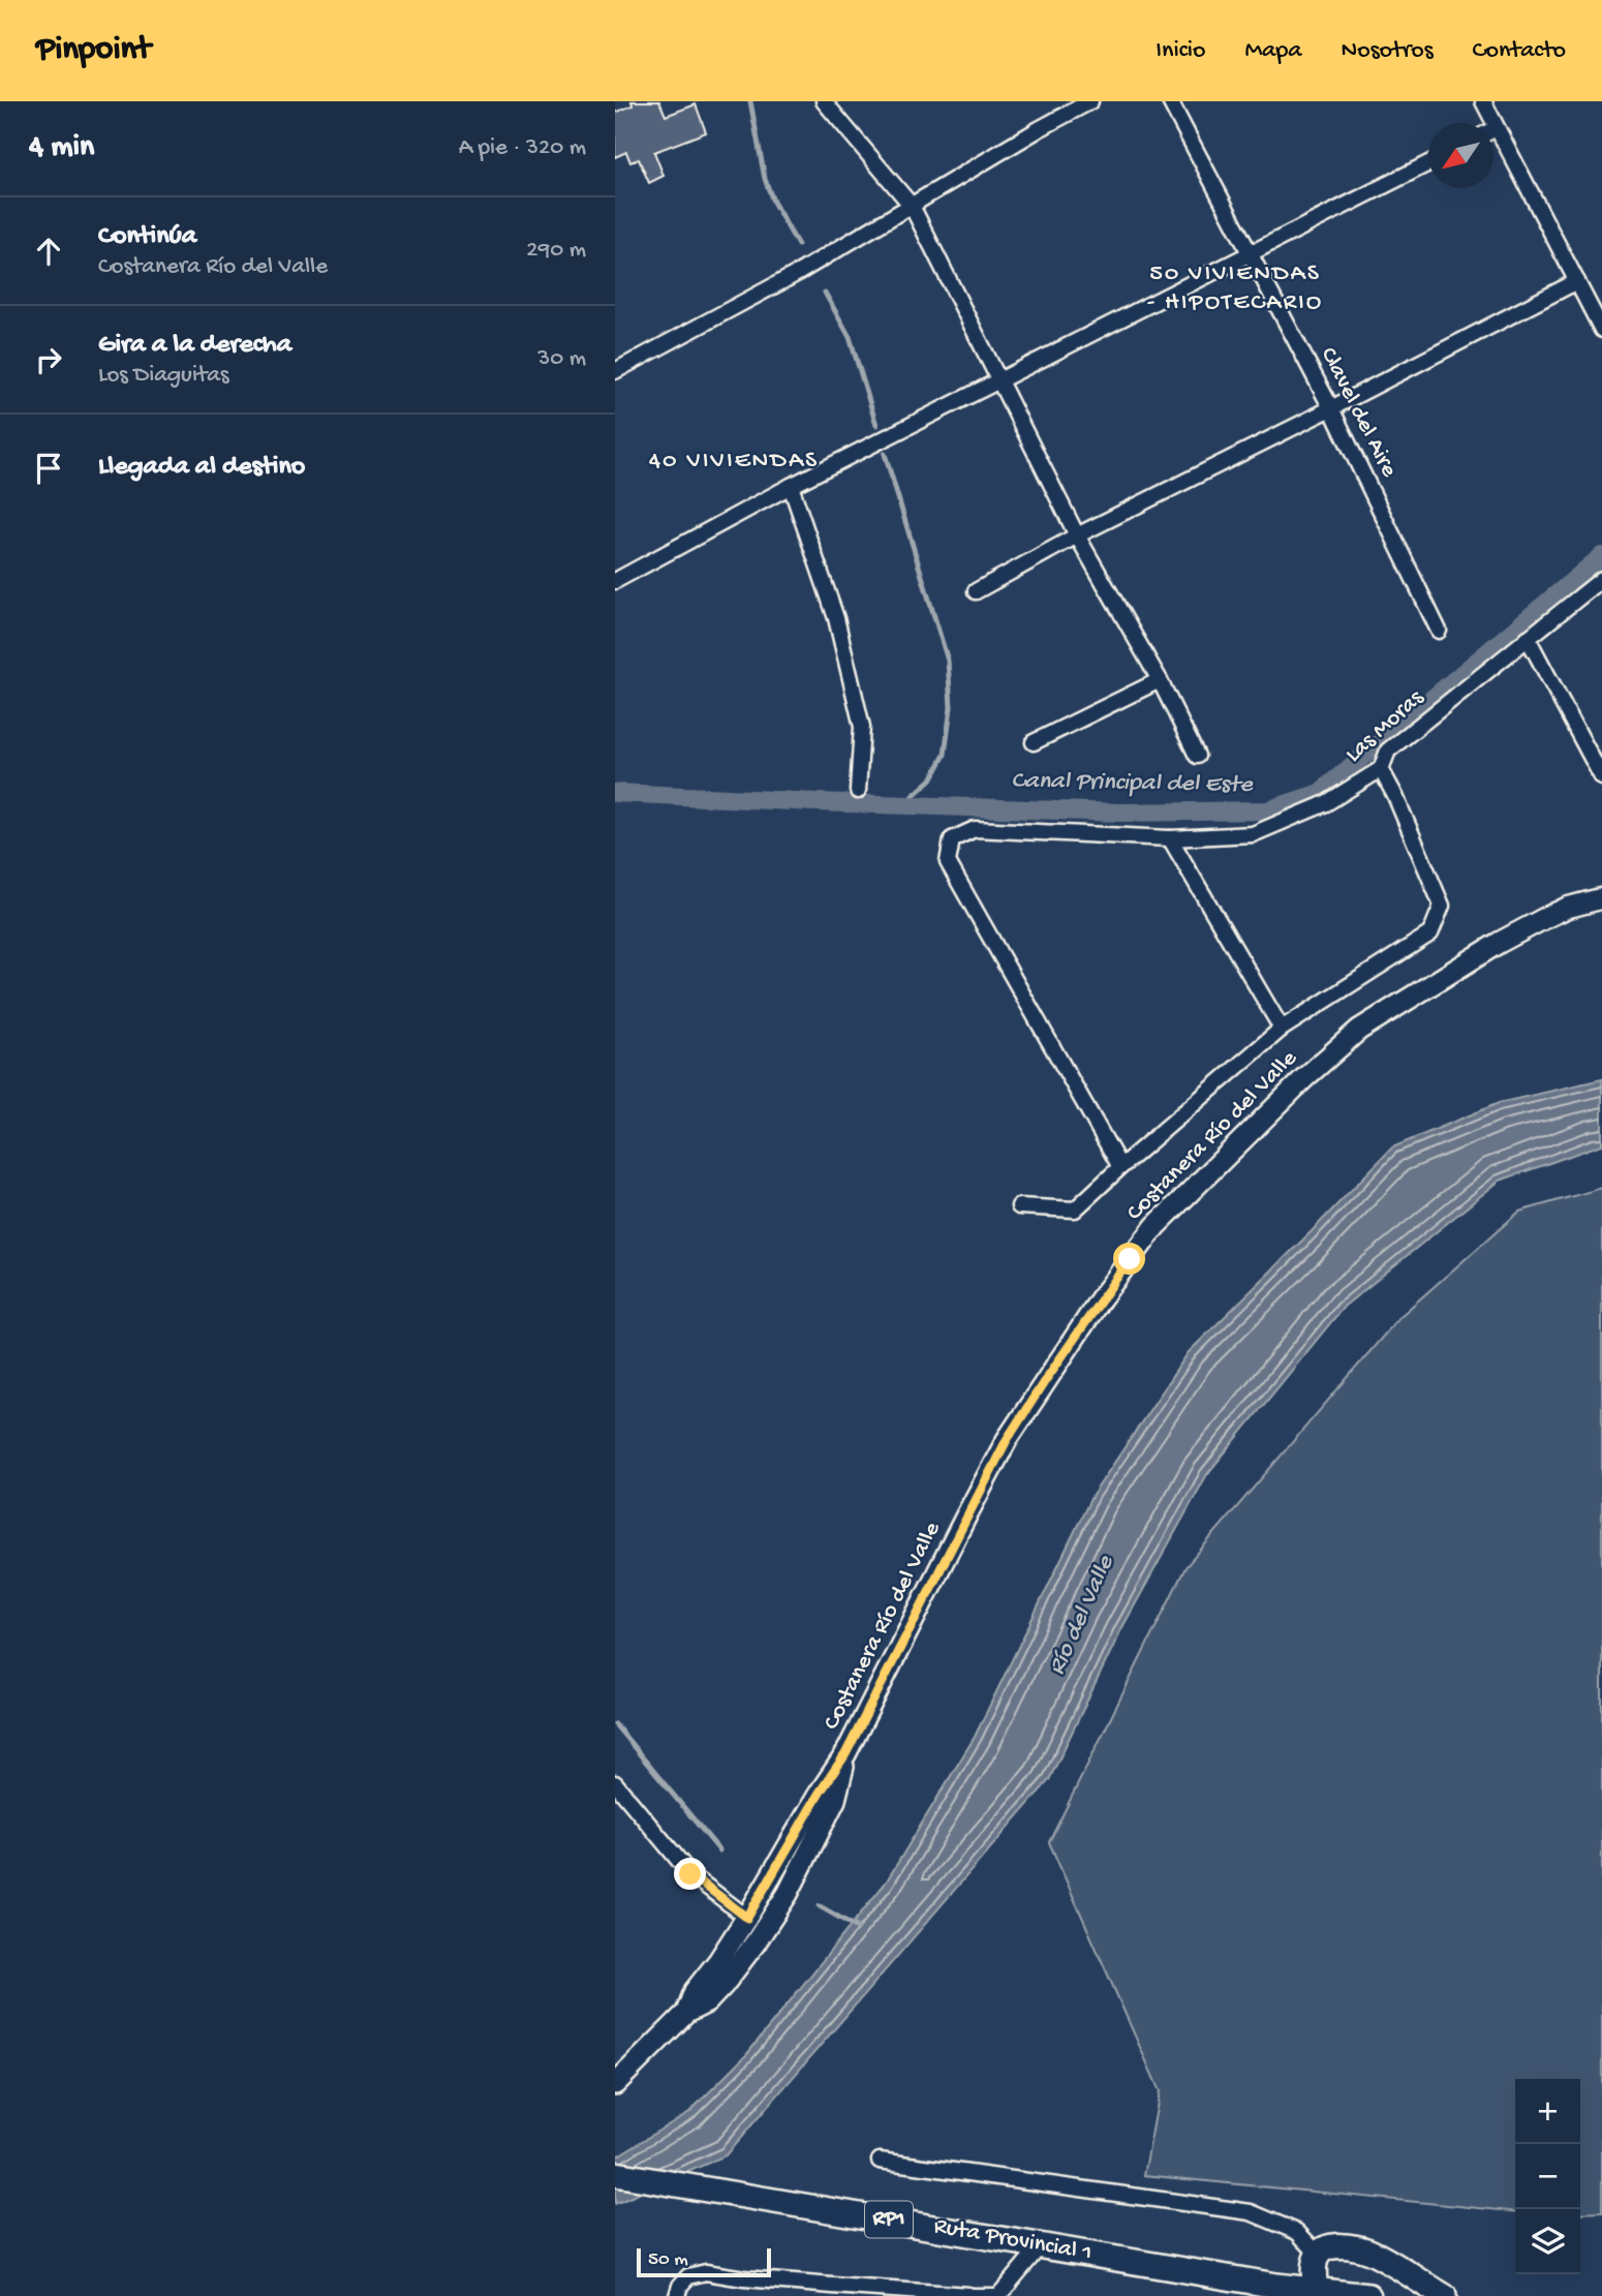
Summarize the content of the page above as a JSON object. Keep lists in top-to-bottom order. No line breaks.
{"streets":{"main road":["Costanera Río del Valle","RP1","Ruta Provincial 1"],"street":["Clavel del Aire","Las Moras"]},"districts":["50 VIVIENDAS - HIPOTECARIO","40 VIVIENDAS"],"water":["Canal Principal del Este","Río del Valle"],"scale_bar":"50 m","north":"bottom left","page":{"header":"Pinpoint","nav":["Inicio","Mapa","Nosotros","Contacto"],"heading":["4 min","A pie · 320 m"],"list":[["Continúa","Costanera Río del Valle","290 m"],["Gira a la derecha","Los Diaguitas","30 m"],"Llegada al destino"],"map_buttons":["+","−"],"scale":"50 m"}}
